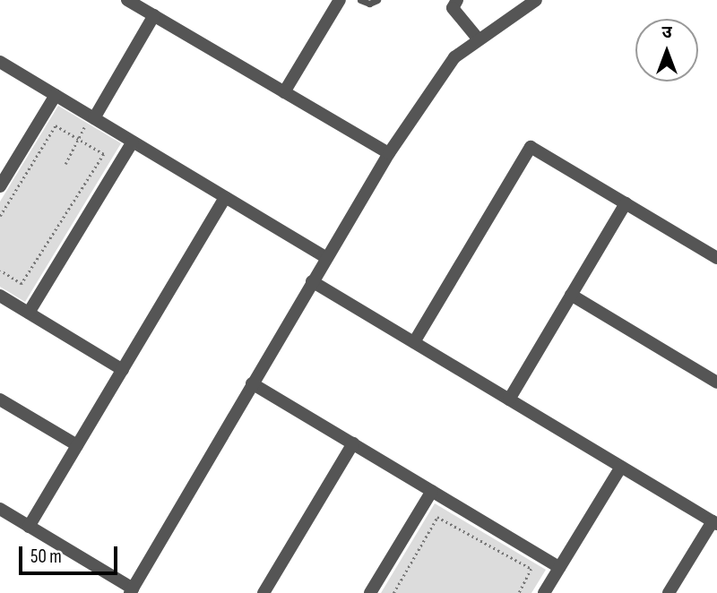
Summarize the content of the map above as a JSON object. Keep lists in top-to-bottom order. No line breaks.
{"scale_bar":"50 m","north":"top"}
